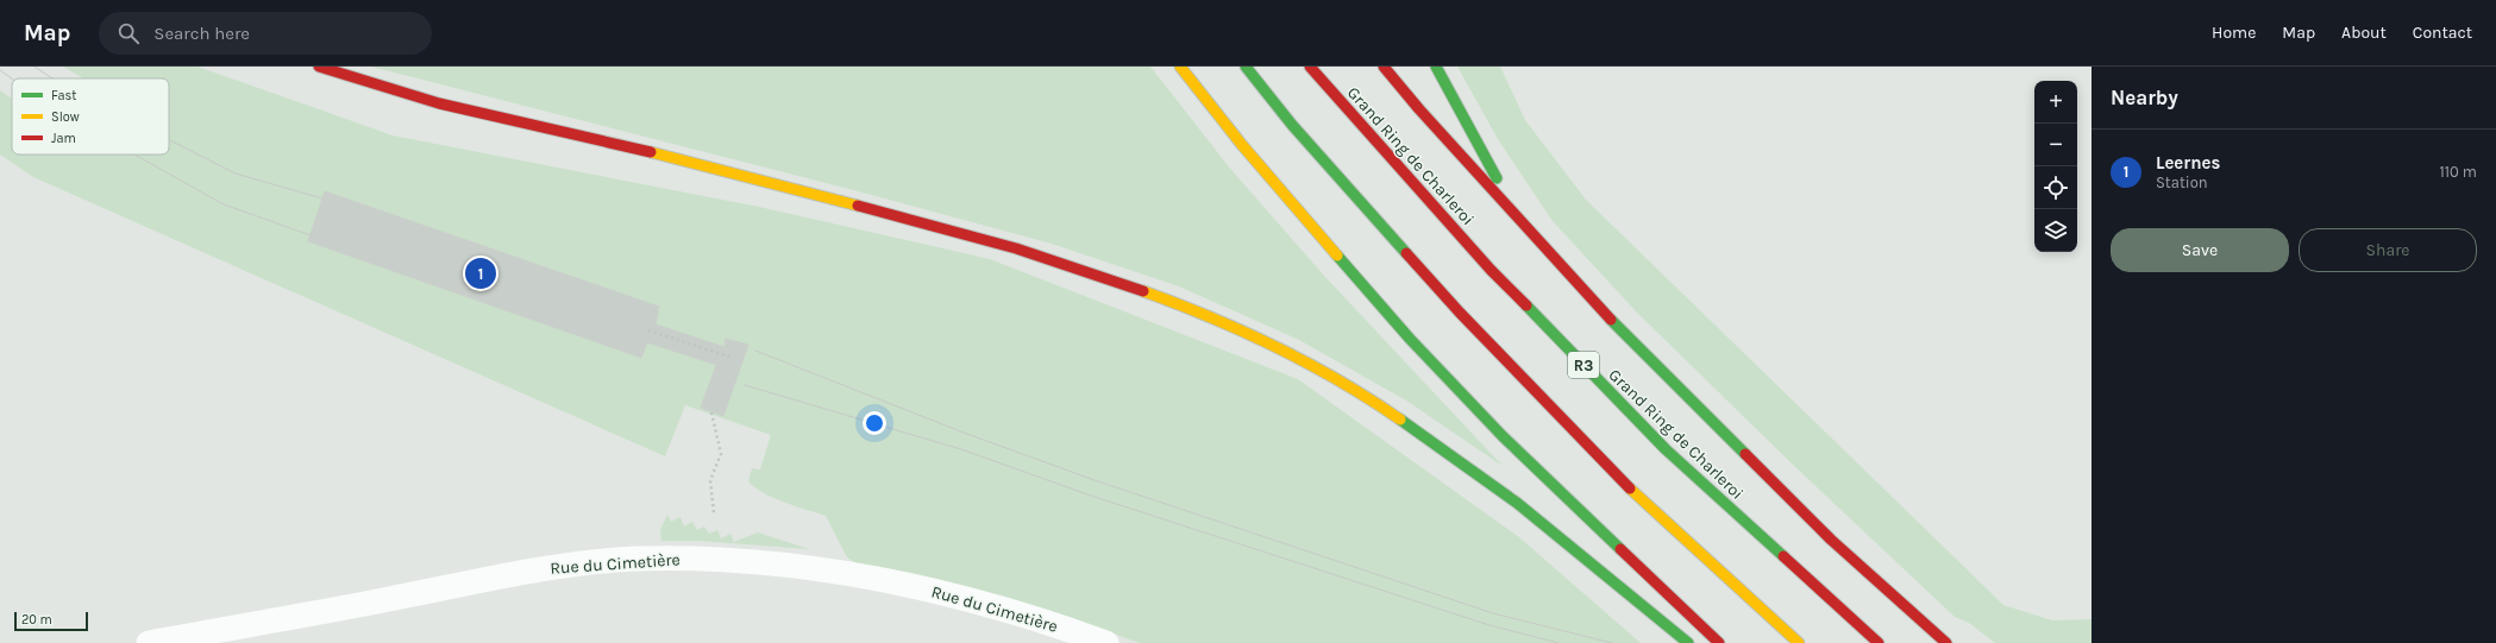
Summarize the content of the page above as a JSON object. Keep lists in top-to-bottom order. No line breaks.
{"streets":{"highway":["Grand Ring de Charleroi","R3"],"street":["Rue du Cimetière"]},"legend":["Fast","Slow","Jam"],"scale_bar":"20 m","page":{"header":"Map","search":"Search here","nav":["Home","Map","About","Contact"],"heading":"Nearby","map_buttons":["+","−"],"list":[{"mark":"1","name":"Leernes","note":"Station","value":"110 m"}],"buttons":["Save","Share"],"pins":"1","scale":"20 m"}}
